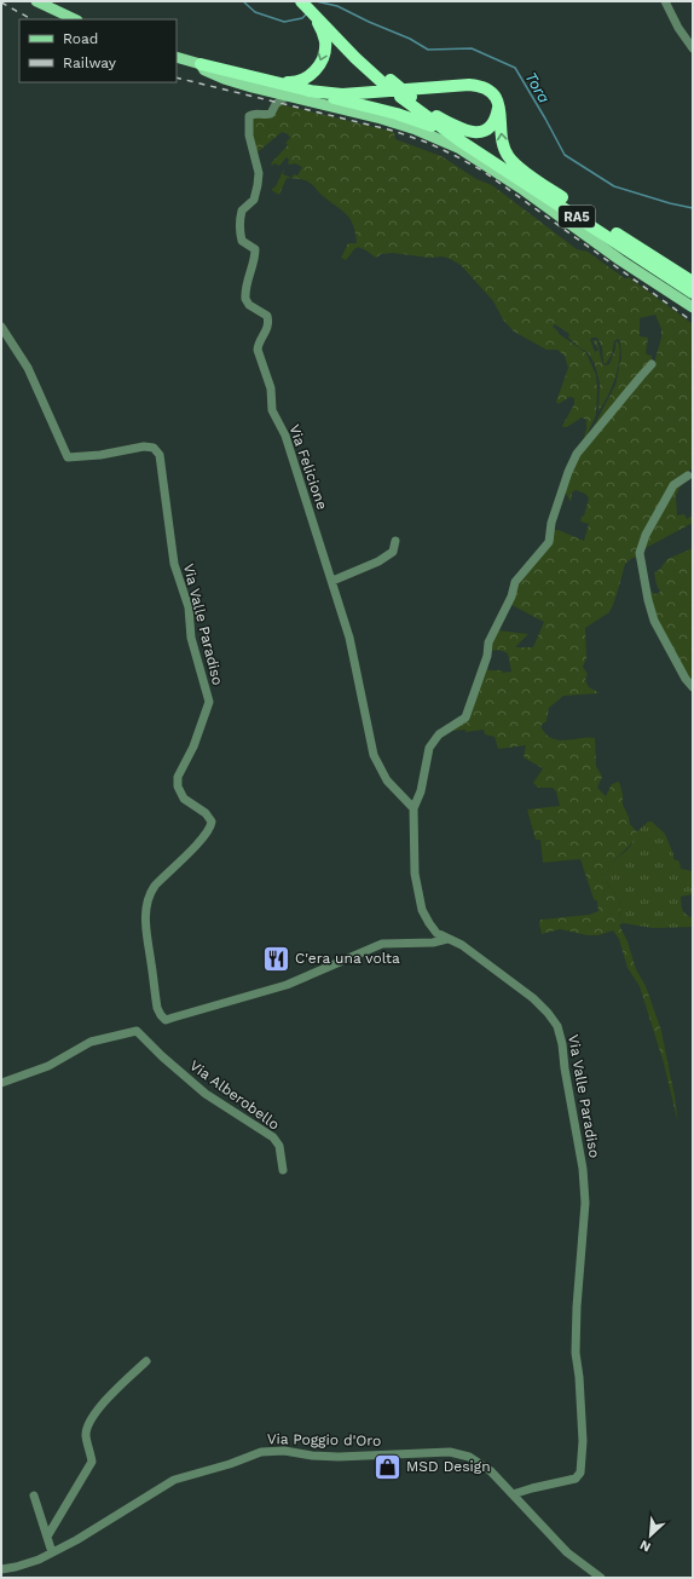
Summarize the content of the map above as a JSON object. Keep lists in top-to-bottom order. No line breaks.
{"streets":{"highway":["RA5"],"street":["Via Felicione","Via Valle Paradiso","Via Alberobello","Via Poggio d'Oro"]},"crossings":[["Via Valle Paradiso","Via Poggio d'Oro"]],"water":["Tora"],"places":{"restaurant":["C'era una volta"],"shop":["MSD Design"]},"legend":["Road","Railway"],"north":"bottom left"}
